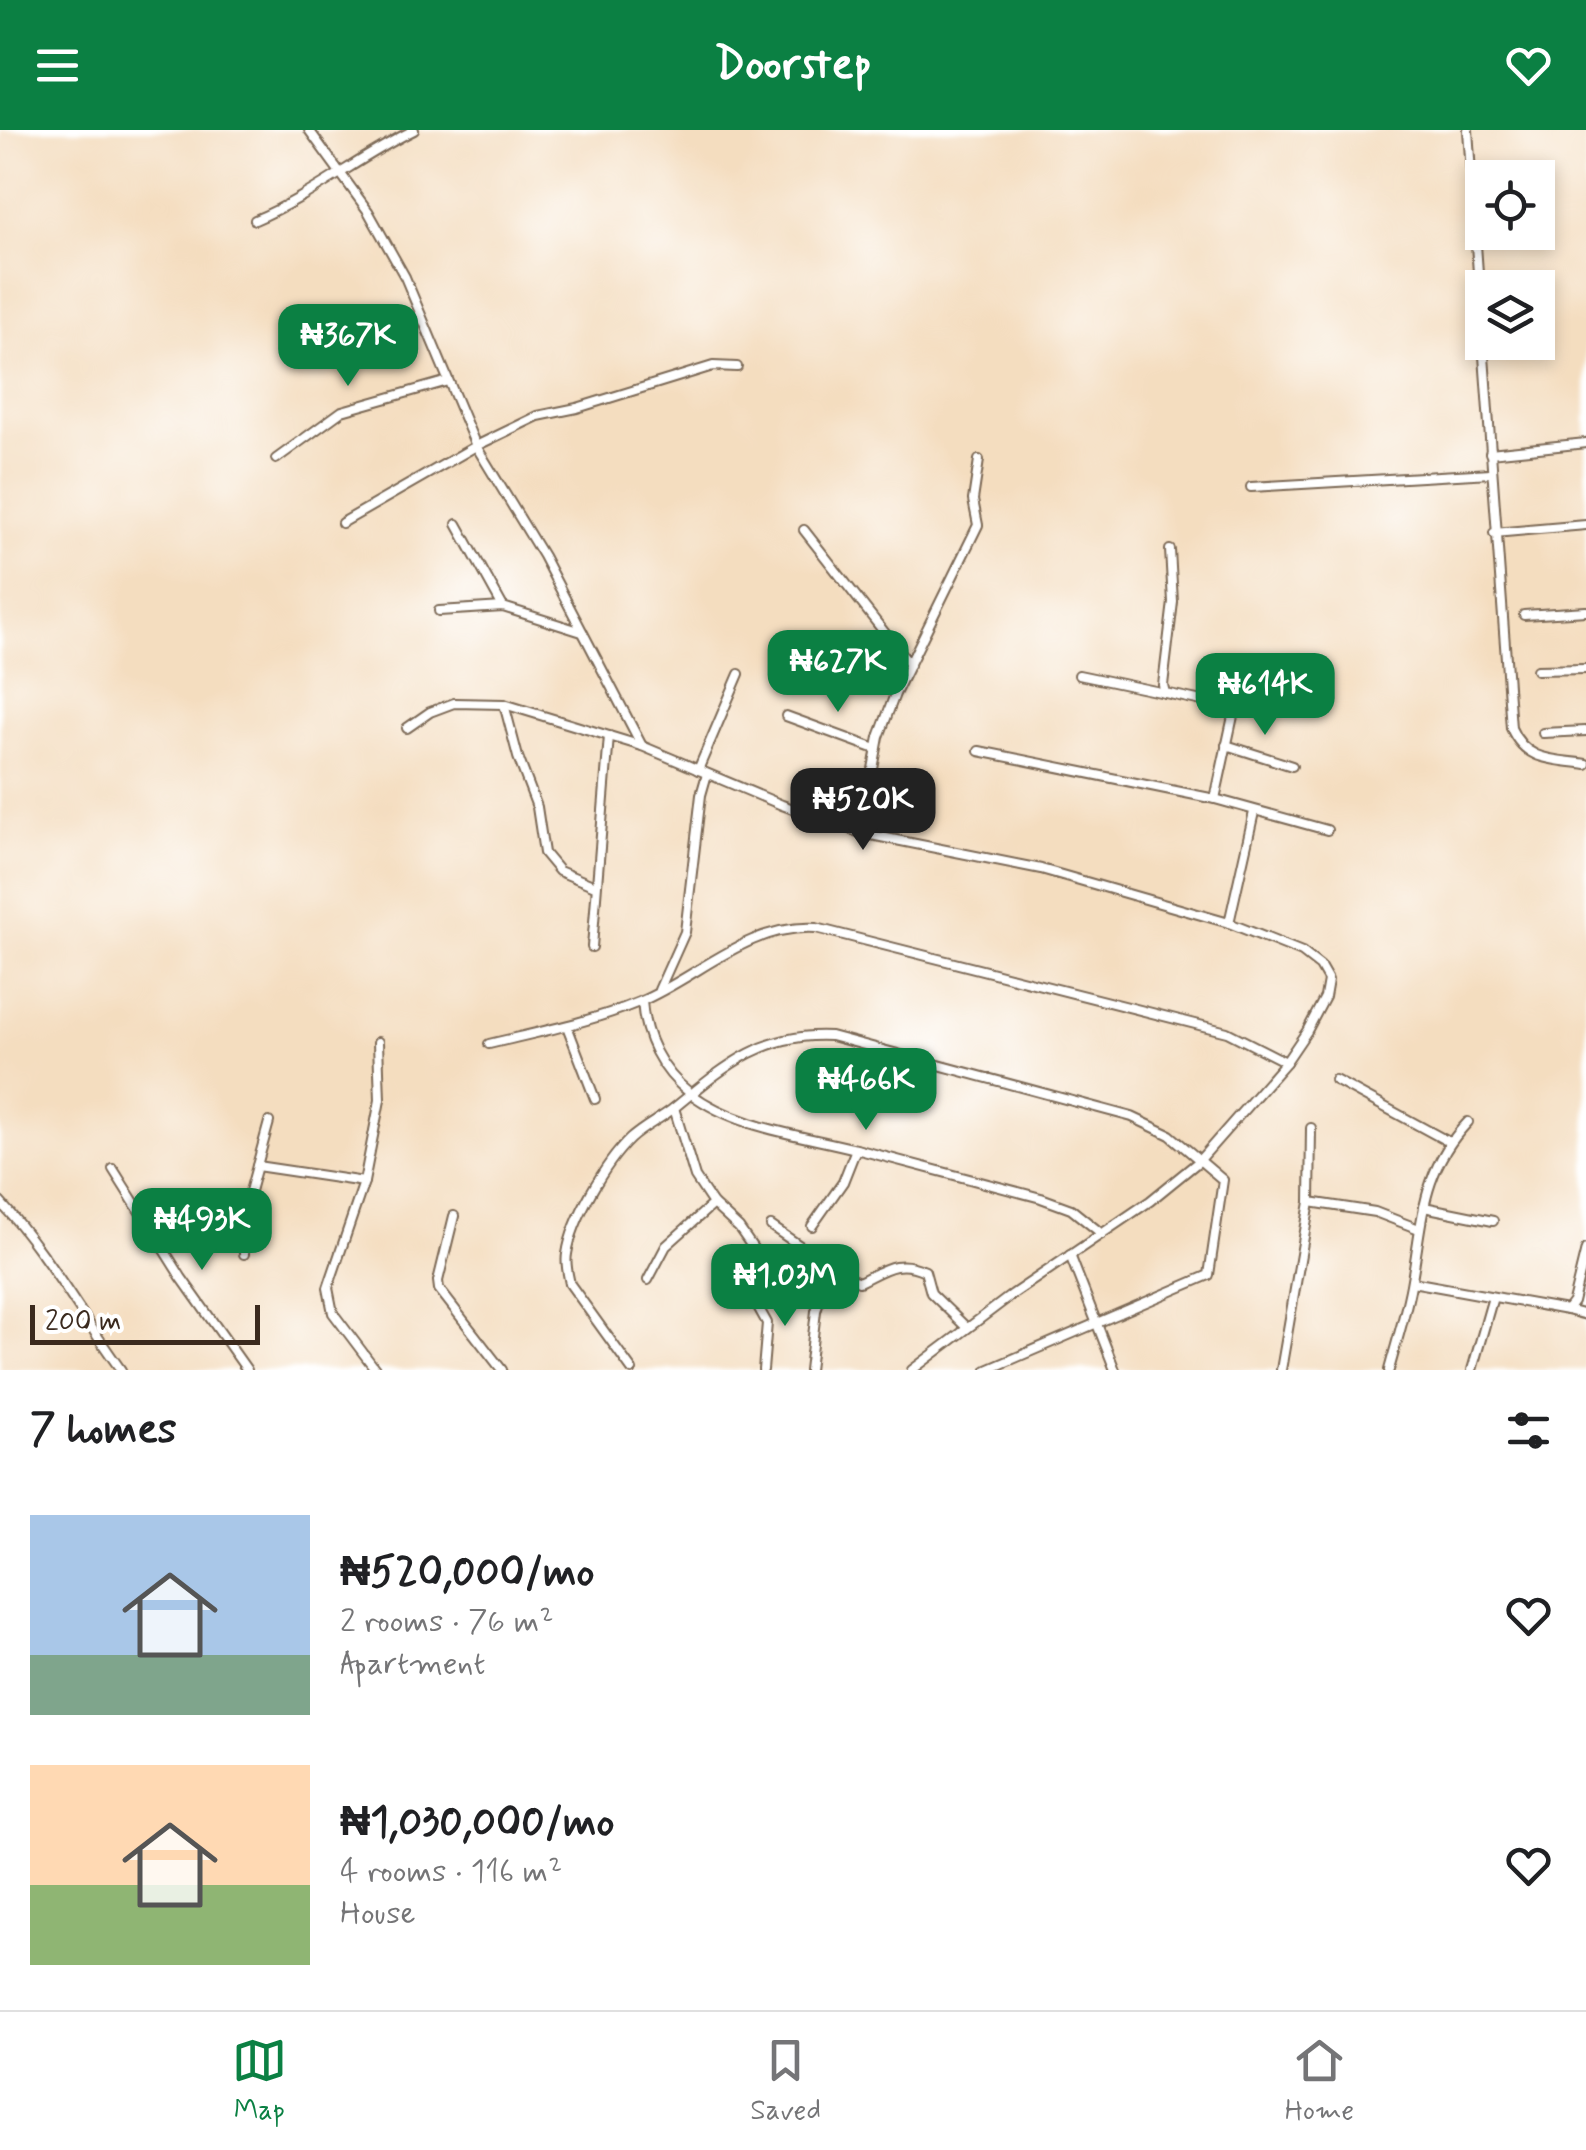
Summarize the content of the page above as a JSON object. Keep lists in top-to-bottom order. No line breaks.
{"scale_bar":"200 m","page":{"header":"Doorstep","price":["₦367K","₦627K","₦614K","₦520K","₦466K","₦493K","₦1.03M"],"scale":"200 m","heading":"7 homes","list":[{"name":"₦520,000/mo","note":"2 rooms · 76 m² · Apartment"},{"name":"₦1,030,000/mo","note":"4 rooms · 116 m² · House"}],"tabs":["Map","Saved","Home"]}}
